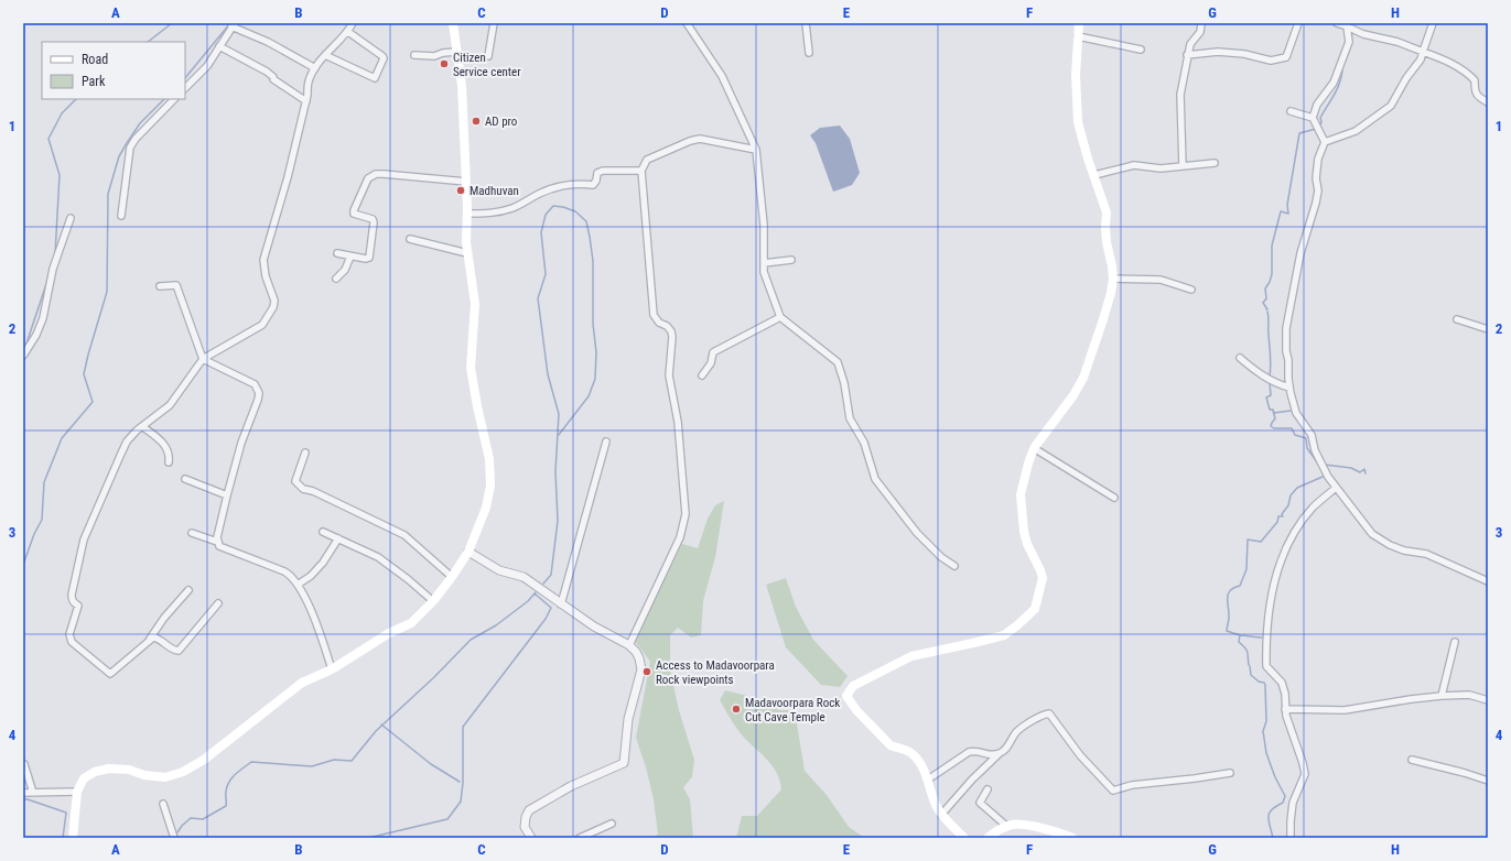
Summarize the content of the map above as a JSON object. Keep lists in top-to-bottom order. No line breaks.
{"places":["Citizen Service center","AD pro","Madhuvan","Access to Madavoorpara Rock viewpoints","Madavoorpara Rock Cut Cave Temple"],"legend":["Road","Park"],"grid":{"columns":["A","B","C","D","E","F","G","H"],"rows":["1","2","3","4"]}}
